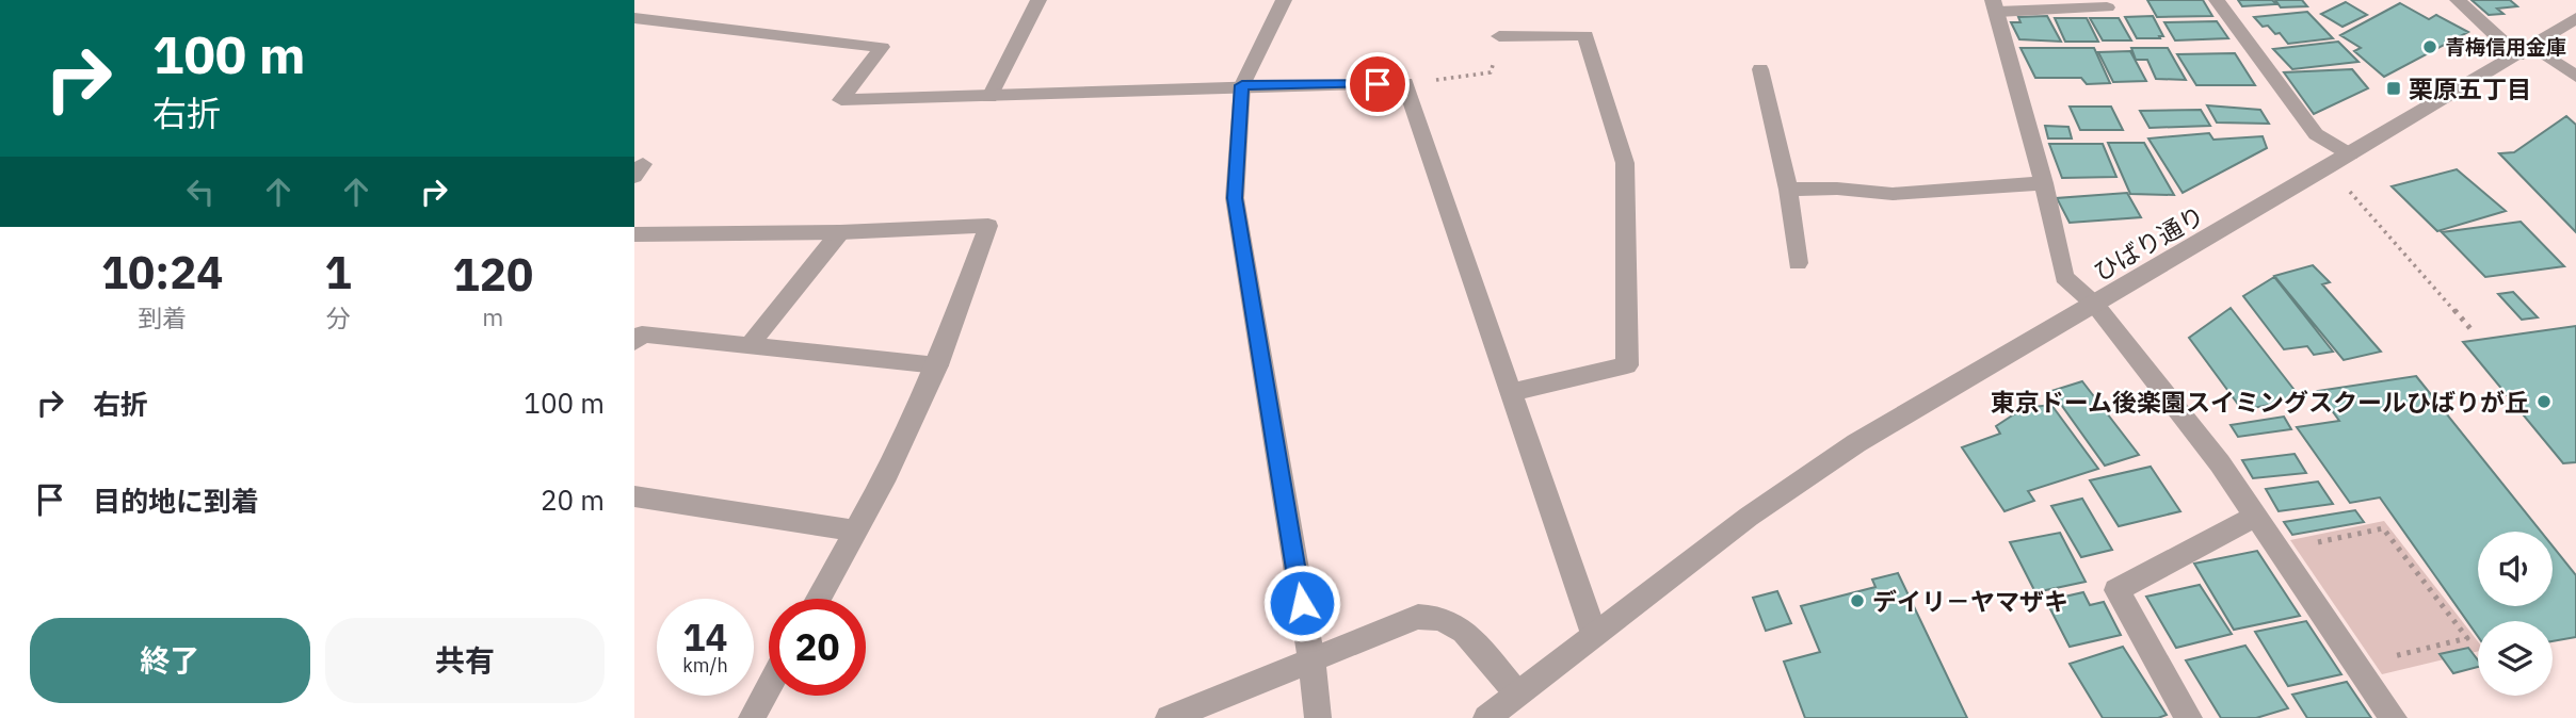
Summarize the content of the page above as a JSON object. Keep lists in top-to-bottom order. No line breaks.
{"streets":{"street":["ひばり通り"]},"places":{"other":["青梅信用金庫","東京ドーム後楽園スイミングスクールひばりが丘","デイリ－ヤマザキ"],"transit":["栗原五丁目"]},"page":{"turn":["100 m","右折"],"eta":["10:24","到着","1","分","120","m"],"list":[{"name":"右折","value":"100 m"},{"name":"目的地に到着","value":"20 m"}],"speed":"14 km/h","limit":"20","buttons":["終了","共有"]}}
